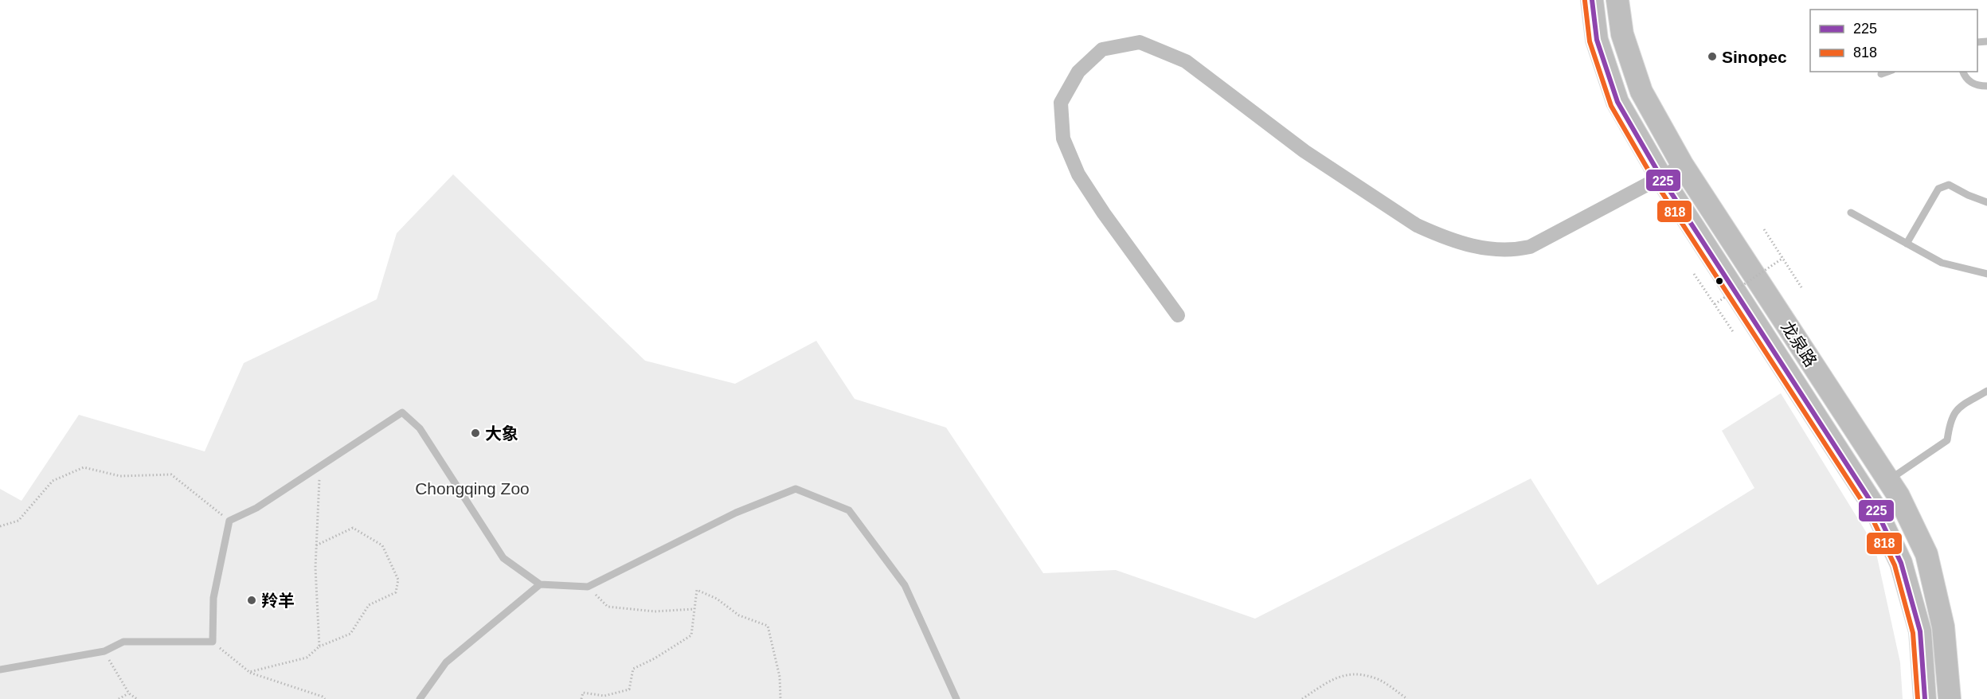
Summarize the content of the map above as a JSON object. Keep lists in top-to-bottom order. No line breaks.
{"streets":{"main road":["龙泉路"]},"parks":["Chongqing Zoo"],"places":["Sinopec","大象","羚羊"],"lines":["transit line 225","transit line 818"],"legend":["225","818"]}
